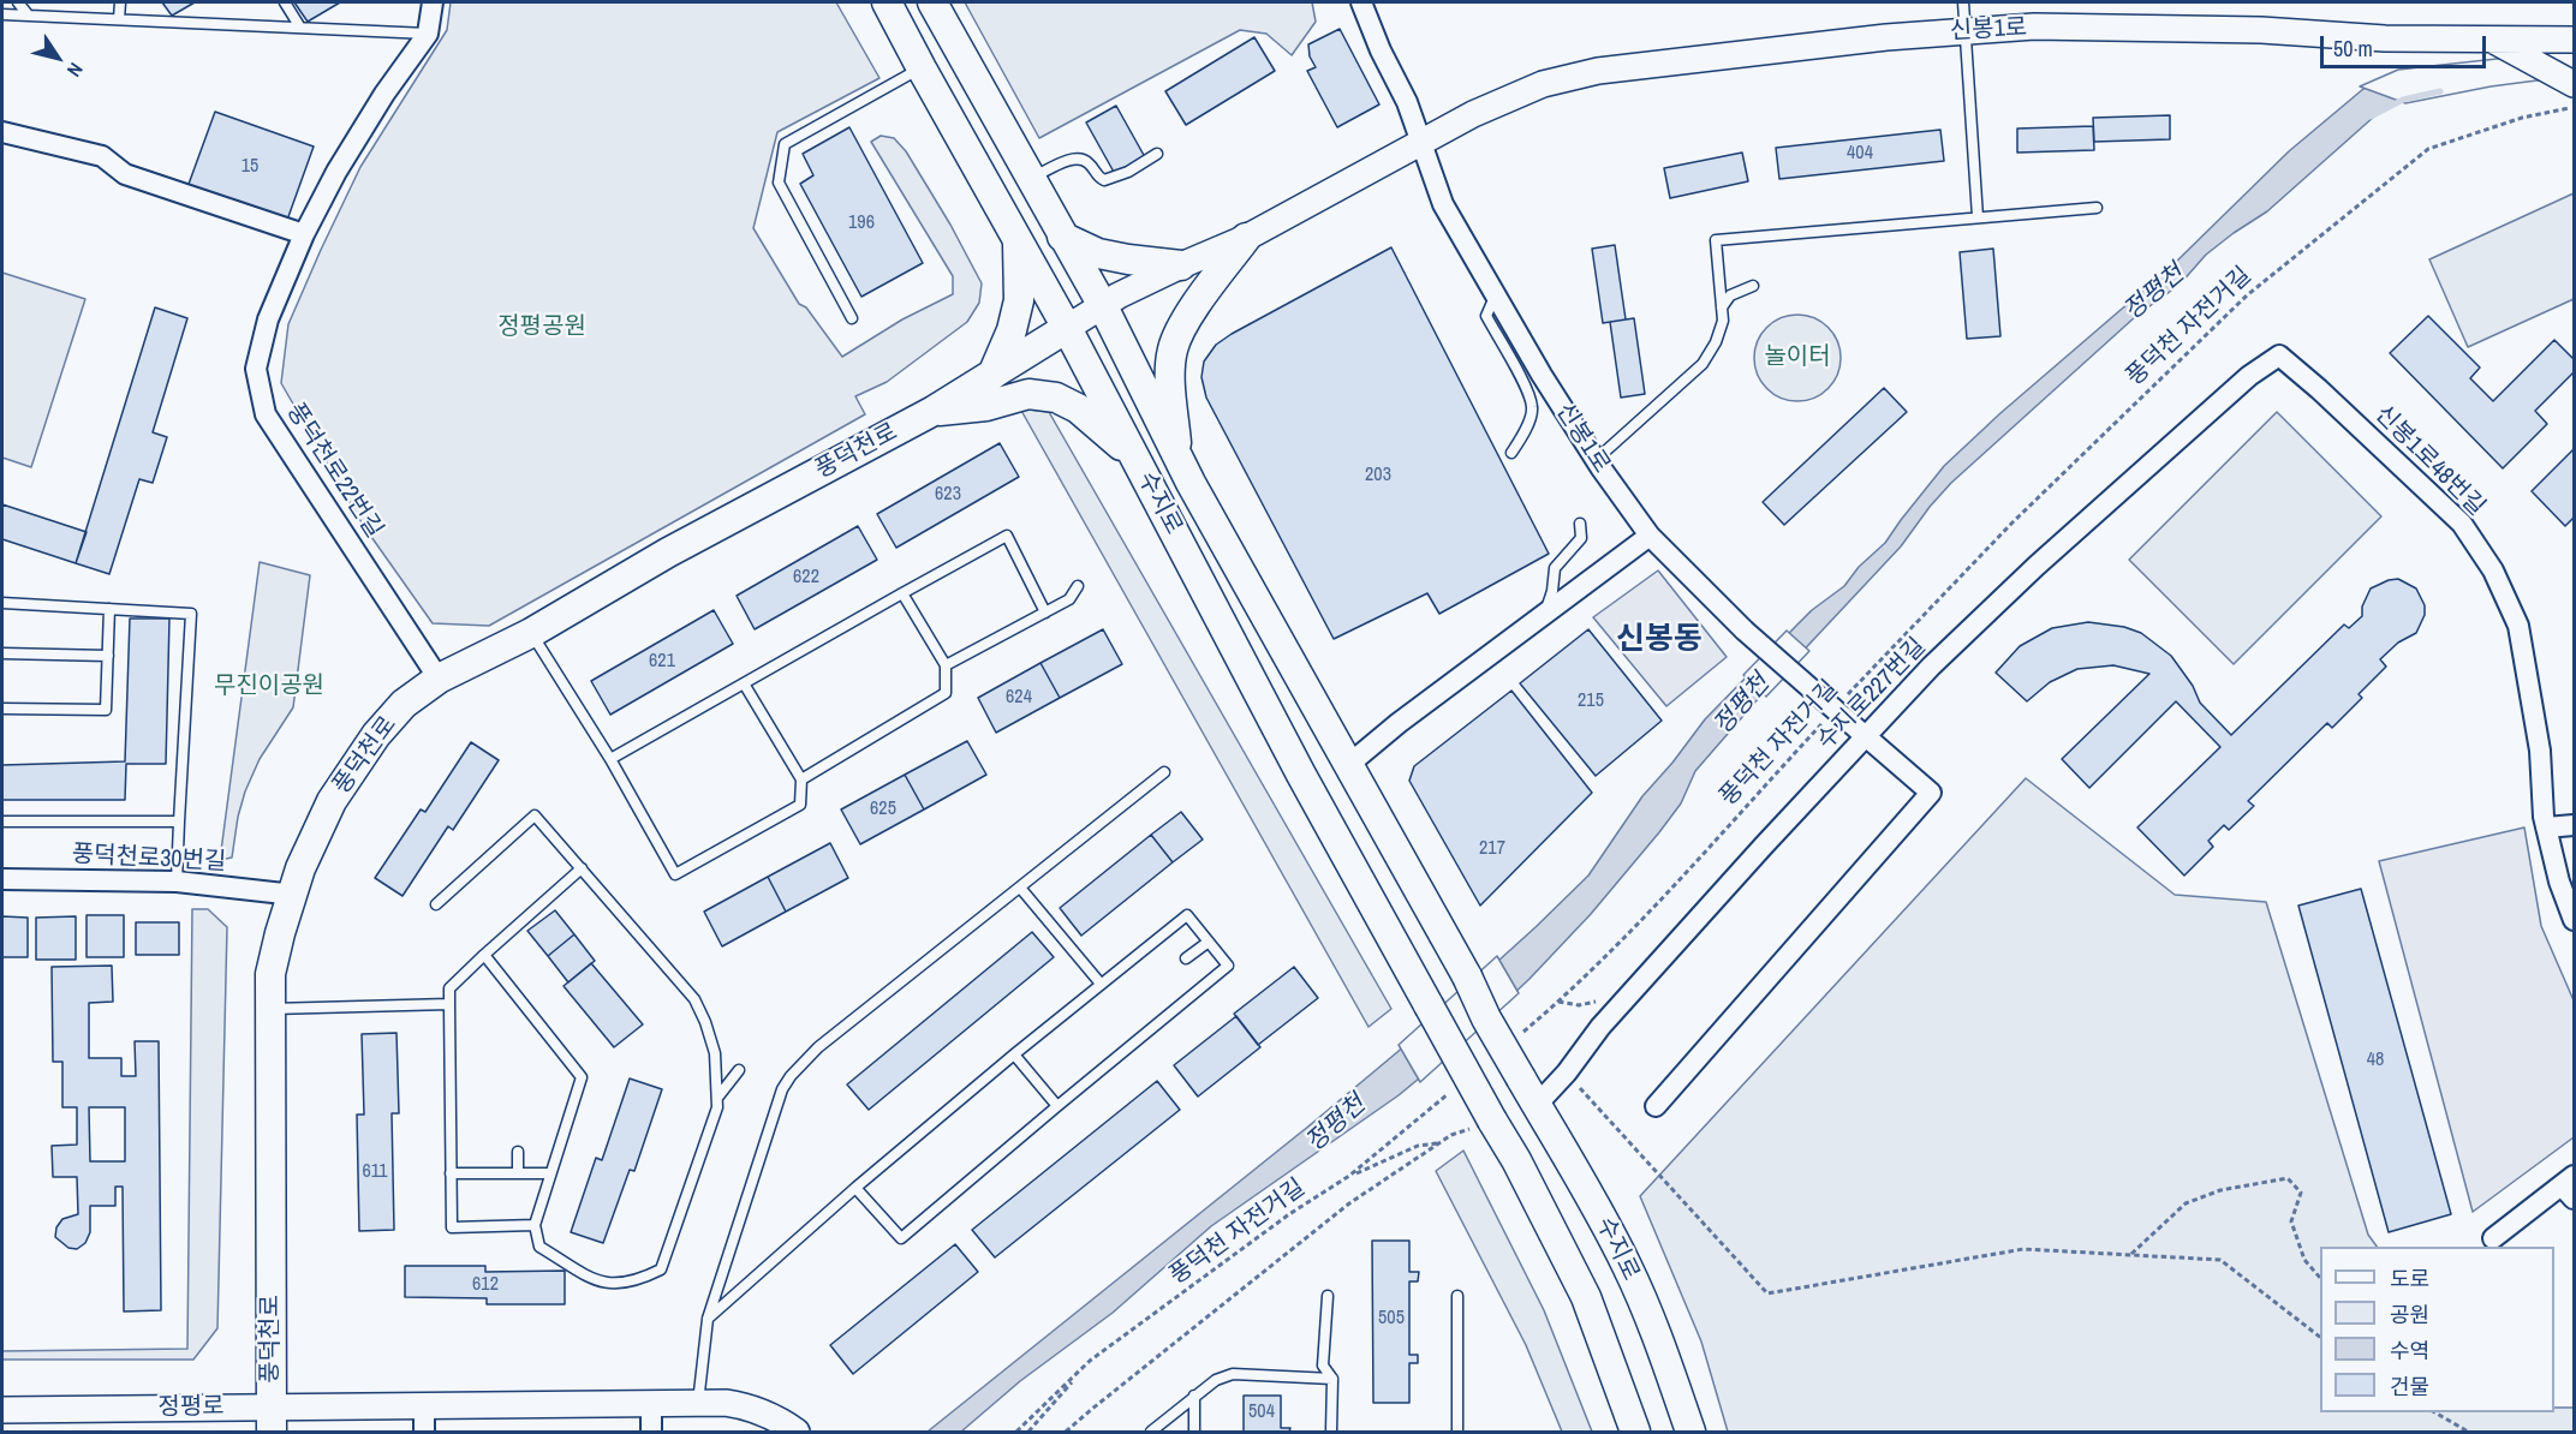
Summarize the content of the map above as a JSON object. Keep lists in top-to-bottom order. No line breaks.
{"streets":{"main road":["풍덕천로","수지로"],"street":["신봉1로","신봉1로48번길","풍덕천로22번길","수지로227번길","풍덕천로30번길","정평로"],"path":["풍덕천 자전거길"]},"crossings":[["신봉1로","풍덕천 자전거길"],["신봉1로","풍덕천로"],["신봉1로","수지로"],["풍덕천로","풍덕천로22번길"],["풍덕천로","수지로"],["풍덕천로","풍덕천로30번길"],["풍덕천로","정평로"],["신봉1로48번길","수지로227번길"],["수지로","수지로227번길"]],"districts":["신봉동"],"water":["정평천"],"parks":["정평공원","놀이터","무진이공원"],"house_numbers":["404","15","196","203","623","622","621","624","215","625","217","48","611","612","505","504"],"legend":["도로","공원","수역","건물"],"scale_bar":"50 m","north":"bottom right"}
